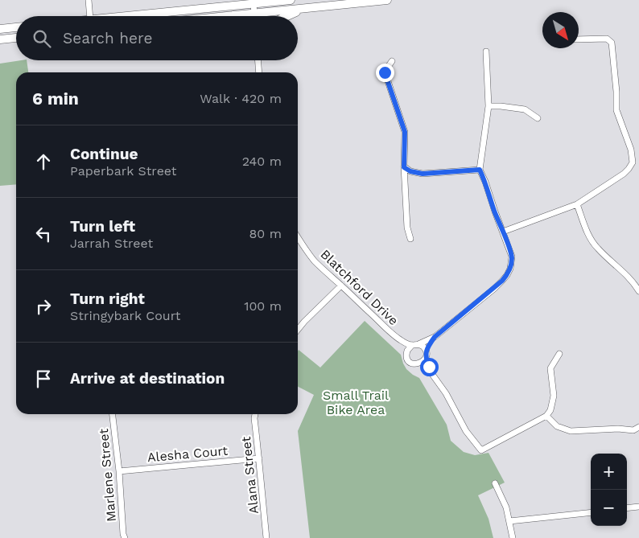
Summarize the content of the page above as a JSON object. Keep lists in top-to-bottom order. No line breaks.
{"streets":{"street":["Blatchford Drive","Alesha Court","Marlene Street","Alana Street"]},"crossings":[["Alesha Court","Marlene Street"],["Alesha Court","Alana Street"]],"parks":["Small Trail Bike Area"],"north":"bottom right","page":{"search":"Search here","heading":["6 min","Walk · 420 m"],"list":[["Continue","Paperbark Street","240 m"],["Turn left","Jarrah Street","80 m"],["Turn right","Stringybark Court","100 m"],"Arrive at destination"],"map_buttons":["+","−"]}}
